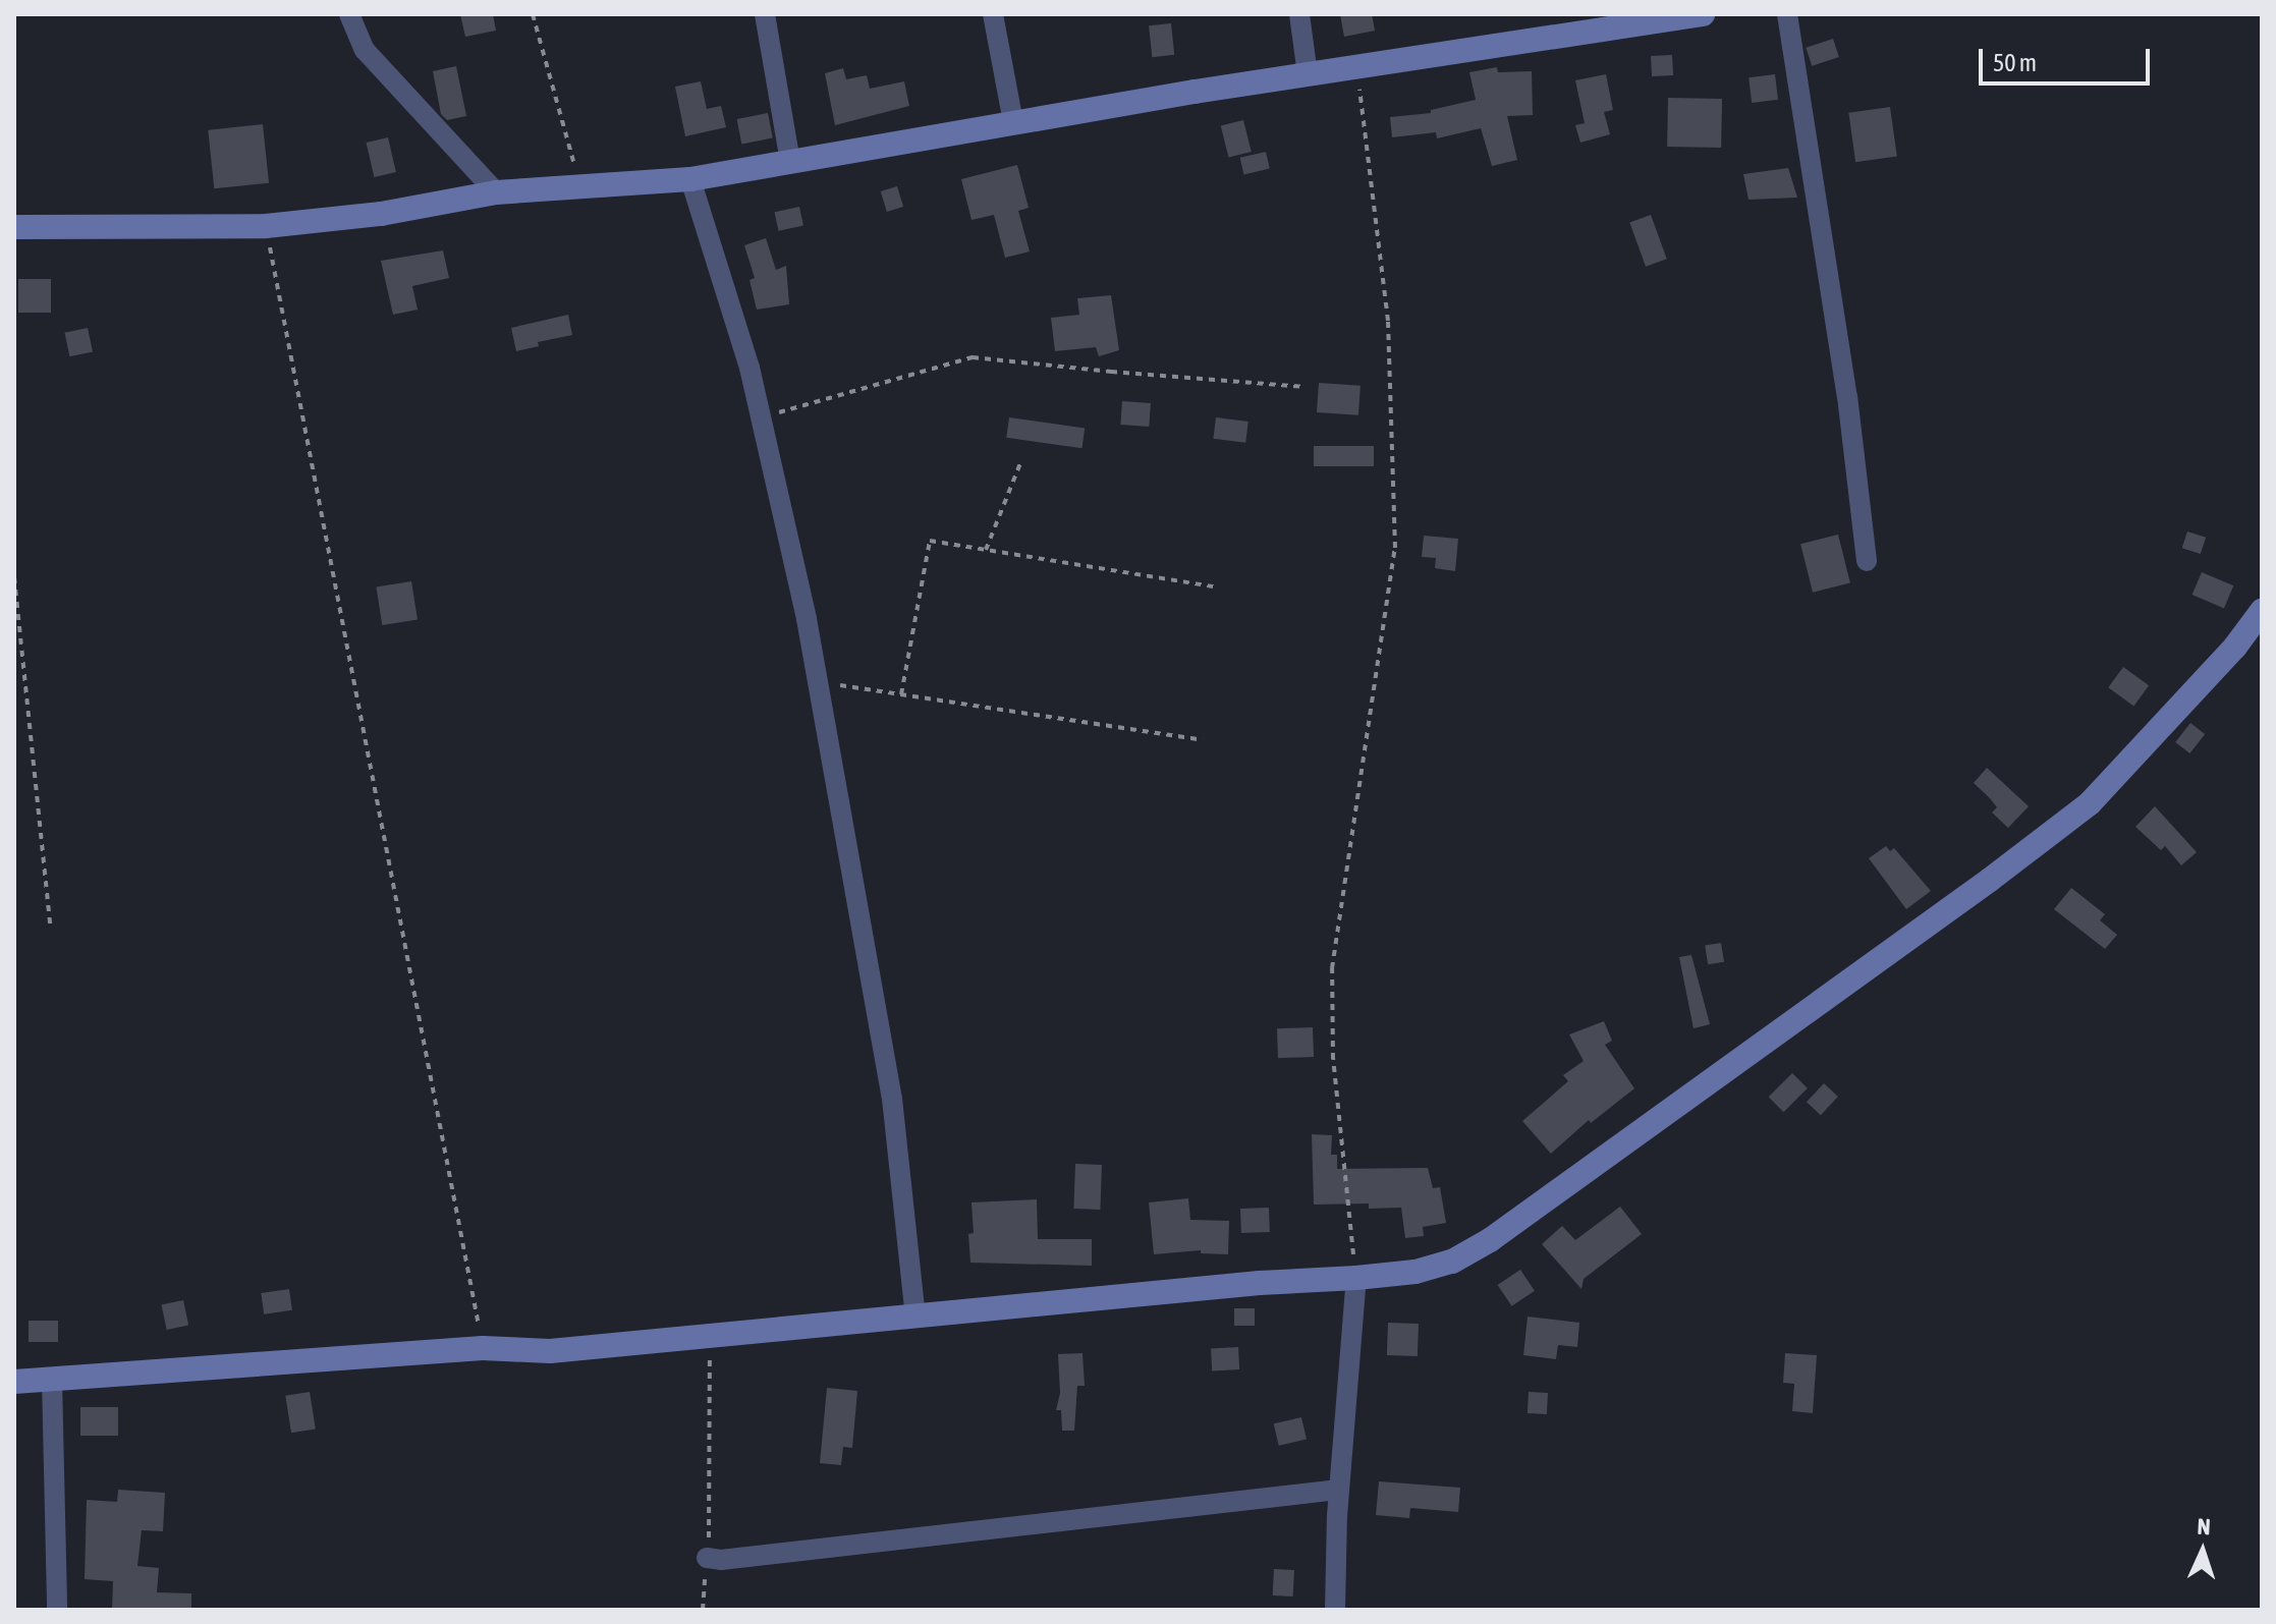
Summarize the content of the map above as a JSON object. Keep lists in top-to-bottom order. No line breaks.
{"scale_bar":"50 m","north":"top"}
